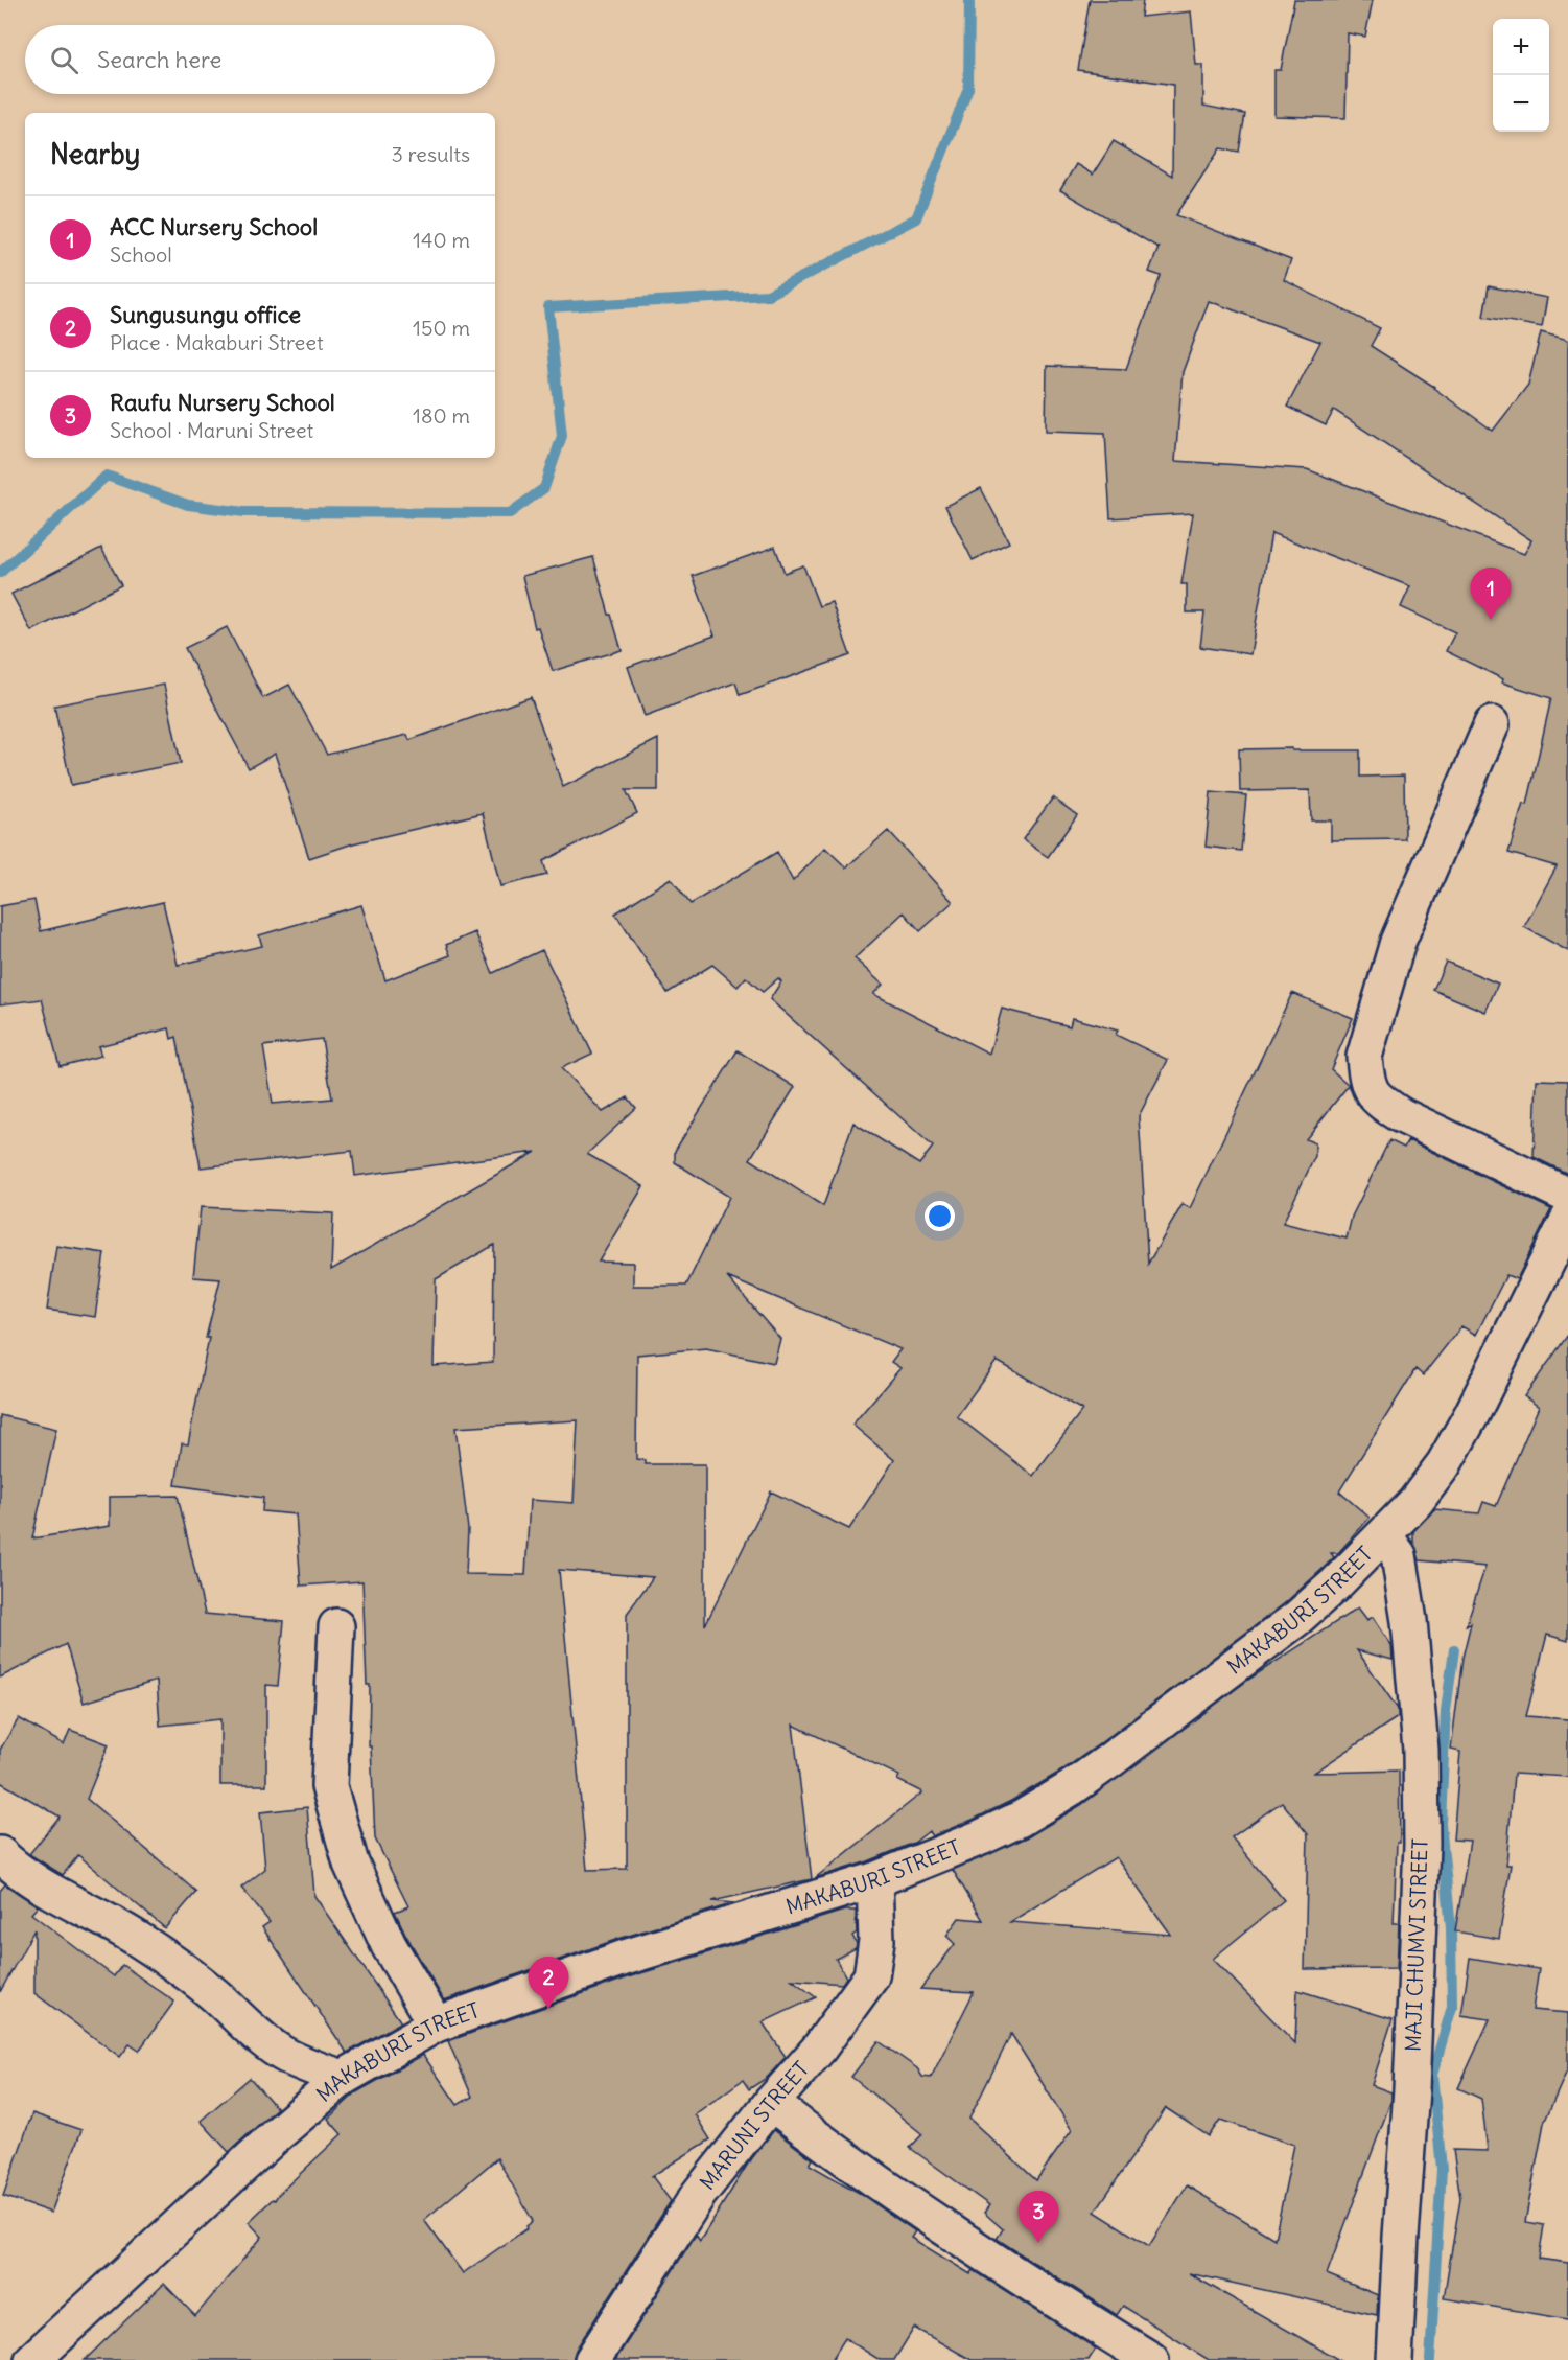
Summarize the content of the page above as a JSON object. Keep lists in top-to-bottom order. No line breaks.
{"streets":{"street":["MAKABURI STREET","MAJI CHUMVI STREET","MARUNI STREET"]},"crossings":[["MAKABURI STREET","MAJI CHUMVI STREET"],["MAKABURI STREET","MARUNI STREET"]],"page":{"map_buttons":["+","−"],"search":"Search here","heading":["Nearby","3 results"],"list":[{"mark":"1","name":"ACC Nursery School","note":"School","value":"140 m"},{"mark":"2","name":"Sungusungu office","note":"Place · Makaburi Street","value":"150 m"},{"mark":"3","name":"Raufu Nursery School","note":"School · Maruni Street","value":"180 m"}],"pins":["1","2","3"]}}
